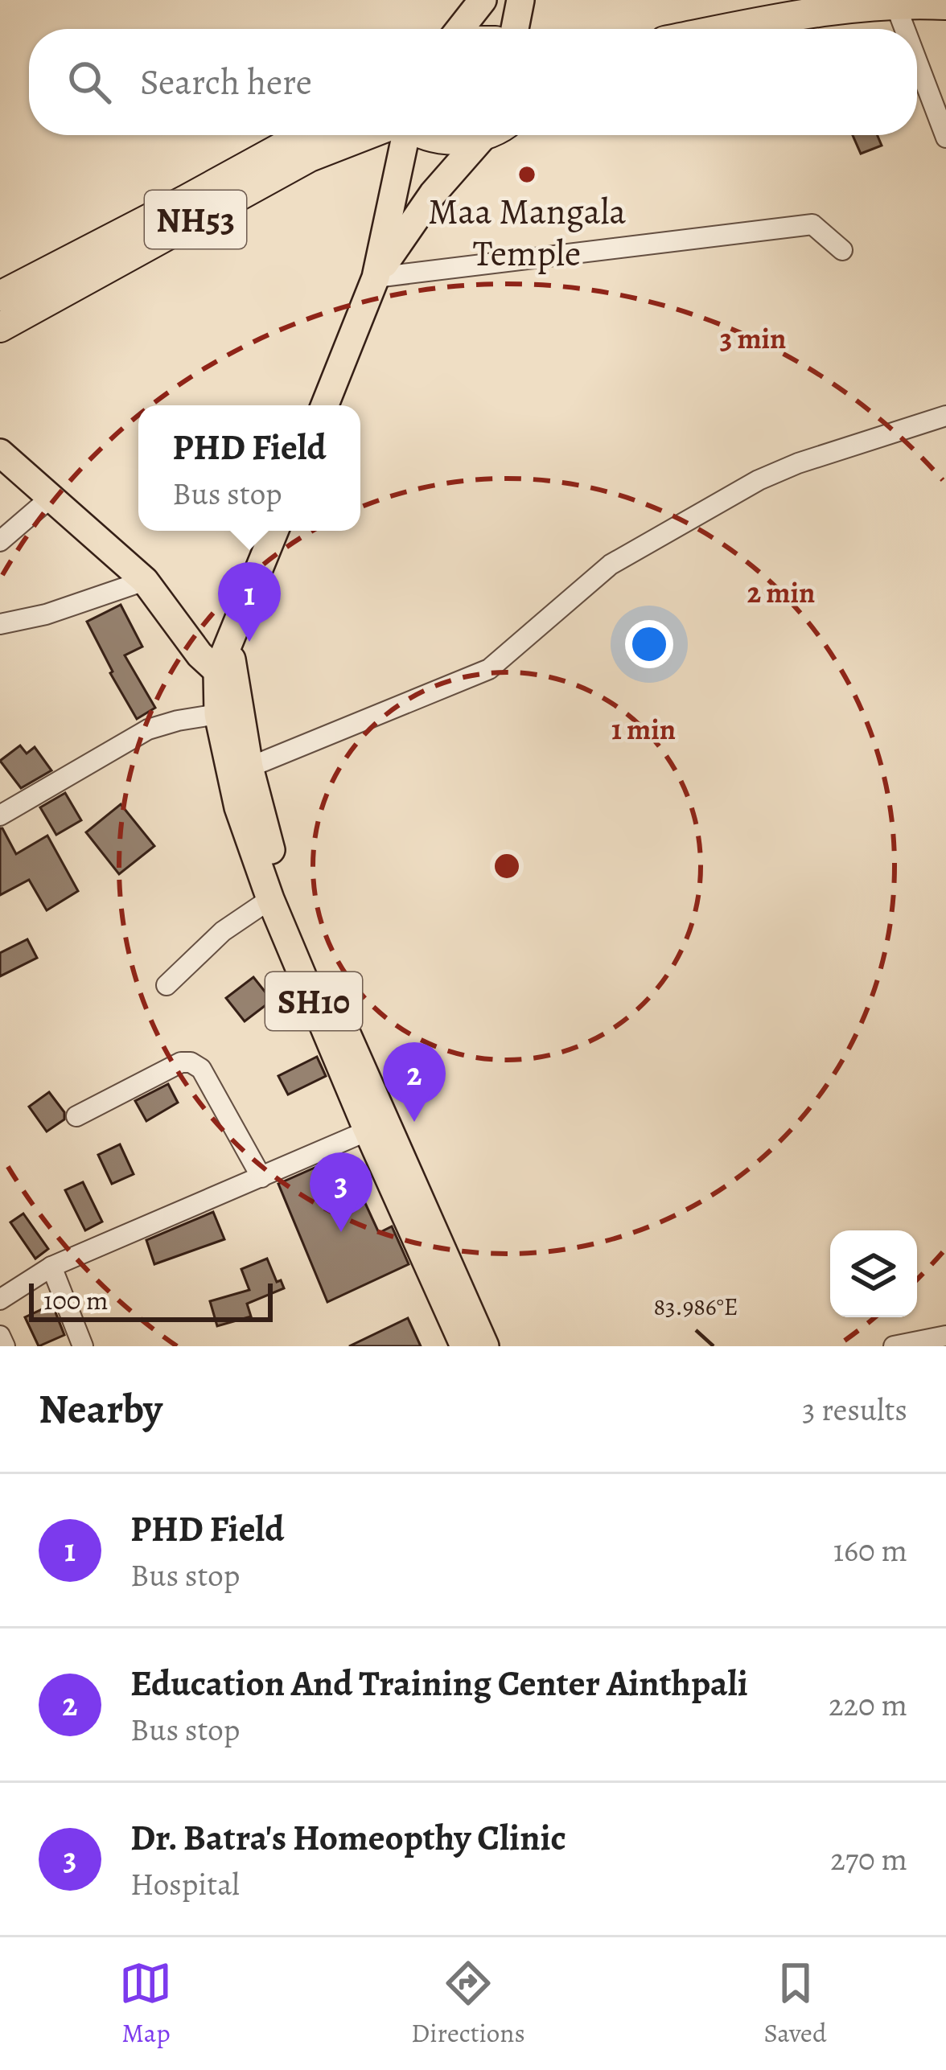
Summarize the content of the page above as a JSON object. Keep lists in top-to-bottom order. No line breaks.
{"streets":{"highway":["NH53"],"main road":["SH10"]},"places":["Maa Mangala Temple"],"scale_bar":"100 m","page":{"search":"Search here","popup":["PHD Field","Bus stop"],"pins":["1","2","3"],"scale":"100 m","heading":["Nearby","3 results"],"list":[{"mark":"1","name":"PHD Field","note":"Bus stop","value":"160 m"},{"mark":"2","name":"Education And Training Center Ainthpali","note":"Bus stop","value":"220 m"},{"mark":"3","name":"Dr. Batra's Homeopthy Clinic","note":"Hospital","value":"270 m"}],"nav":["Map","Directions","Saved"]},"coordinates":["83.986°E"],"rings":["3 min","2 min","1 min"]}
